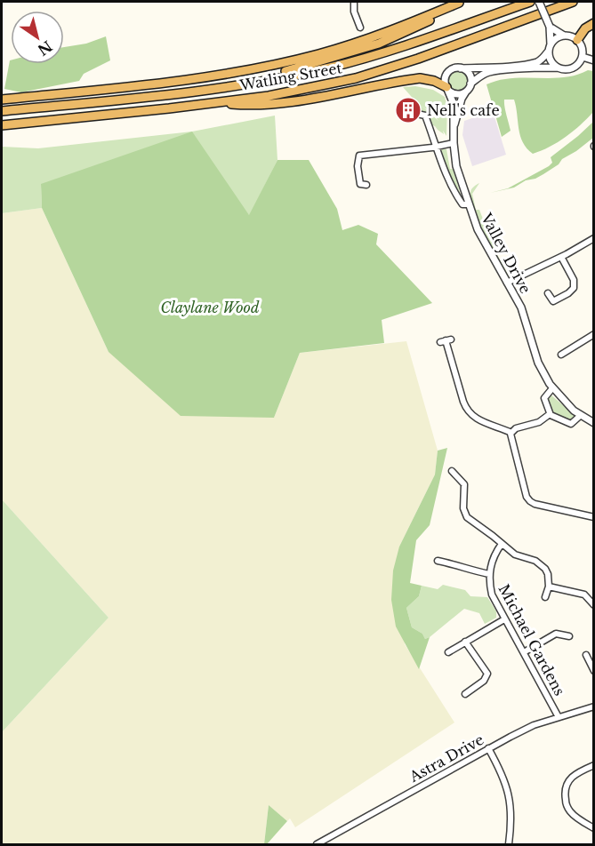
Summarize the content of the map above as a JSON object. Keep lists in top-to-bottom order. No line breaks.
{"streets":{"highway":["Watling Street"],"street":["Valley Drive","Michael Gardens","Astra Drive"]},"crossings":[["Michael Gardens","Astra Drive"]],"parks":["Claylane Wood"],"places":{"building":["Nell's cafe"]},"north":"bottom right"}
